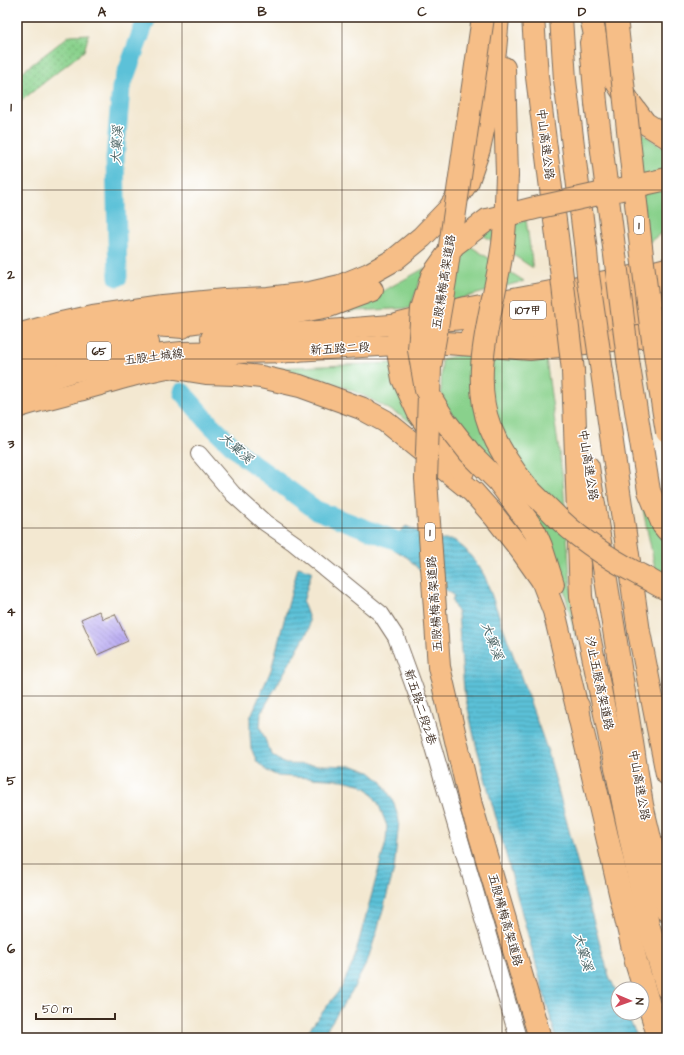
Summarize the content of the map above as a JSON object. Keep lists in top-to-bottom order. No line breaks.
{"streets":{"highway":["中山高速公路","1","五股楊梅高架道路","65","五股土城線","汐止五股高架道路"],"main road":["107甲","新五路二段"],"street":["新五路二段2巷"]},"crossings":[["中山高速公路","汐止五股高架道路"],["新五路二段","五股土城線"]],"water":["大窠溪"],"scale_bar":"50 m","north":"right","grid":{"columns":["A","B","C","D"],"rows":["1","2","3","4","5","6"]}}
